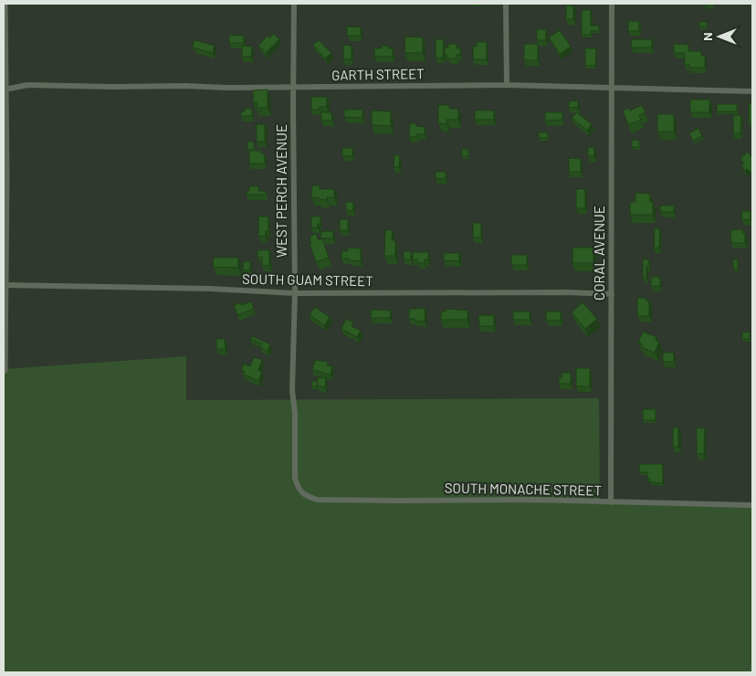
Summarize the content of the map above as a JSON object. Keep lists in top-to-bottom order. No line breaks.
{"streets":{"street":["GARTH STREET","WEST PERCH AVENUE","CORAL AVENUE","SOUTH GUAM STREET","SOUTH MONACHE STREET"]},"crossings":[["GARTH STREET","WEST PERCH AVENUE"],["GARTH STREET","CORAL AVENUE"],["WEST PERCH AVENUE","SOUTH GUAM STREET"],["WEST PERCH AVENUE","SOUTH MONACHE STREET"],["CORAL AVENUE","SOUTH GUAM STREET"],["CORAL AVENUE","SOUTH MONACHE STREET"]],"north":"left"}
